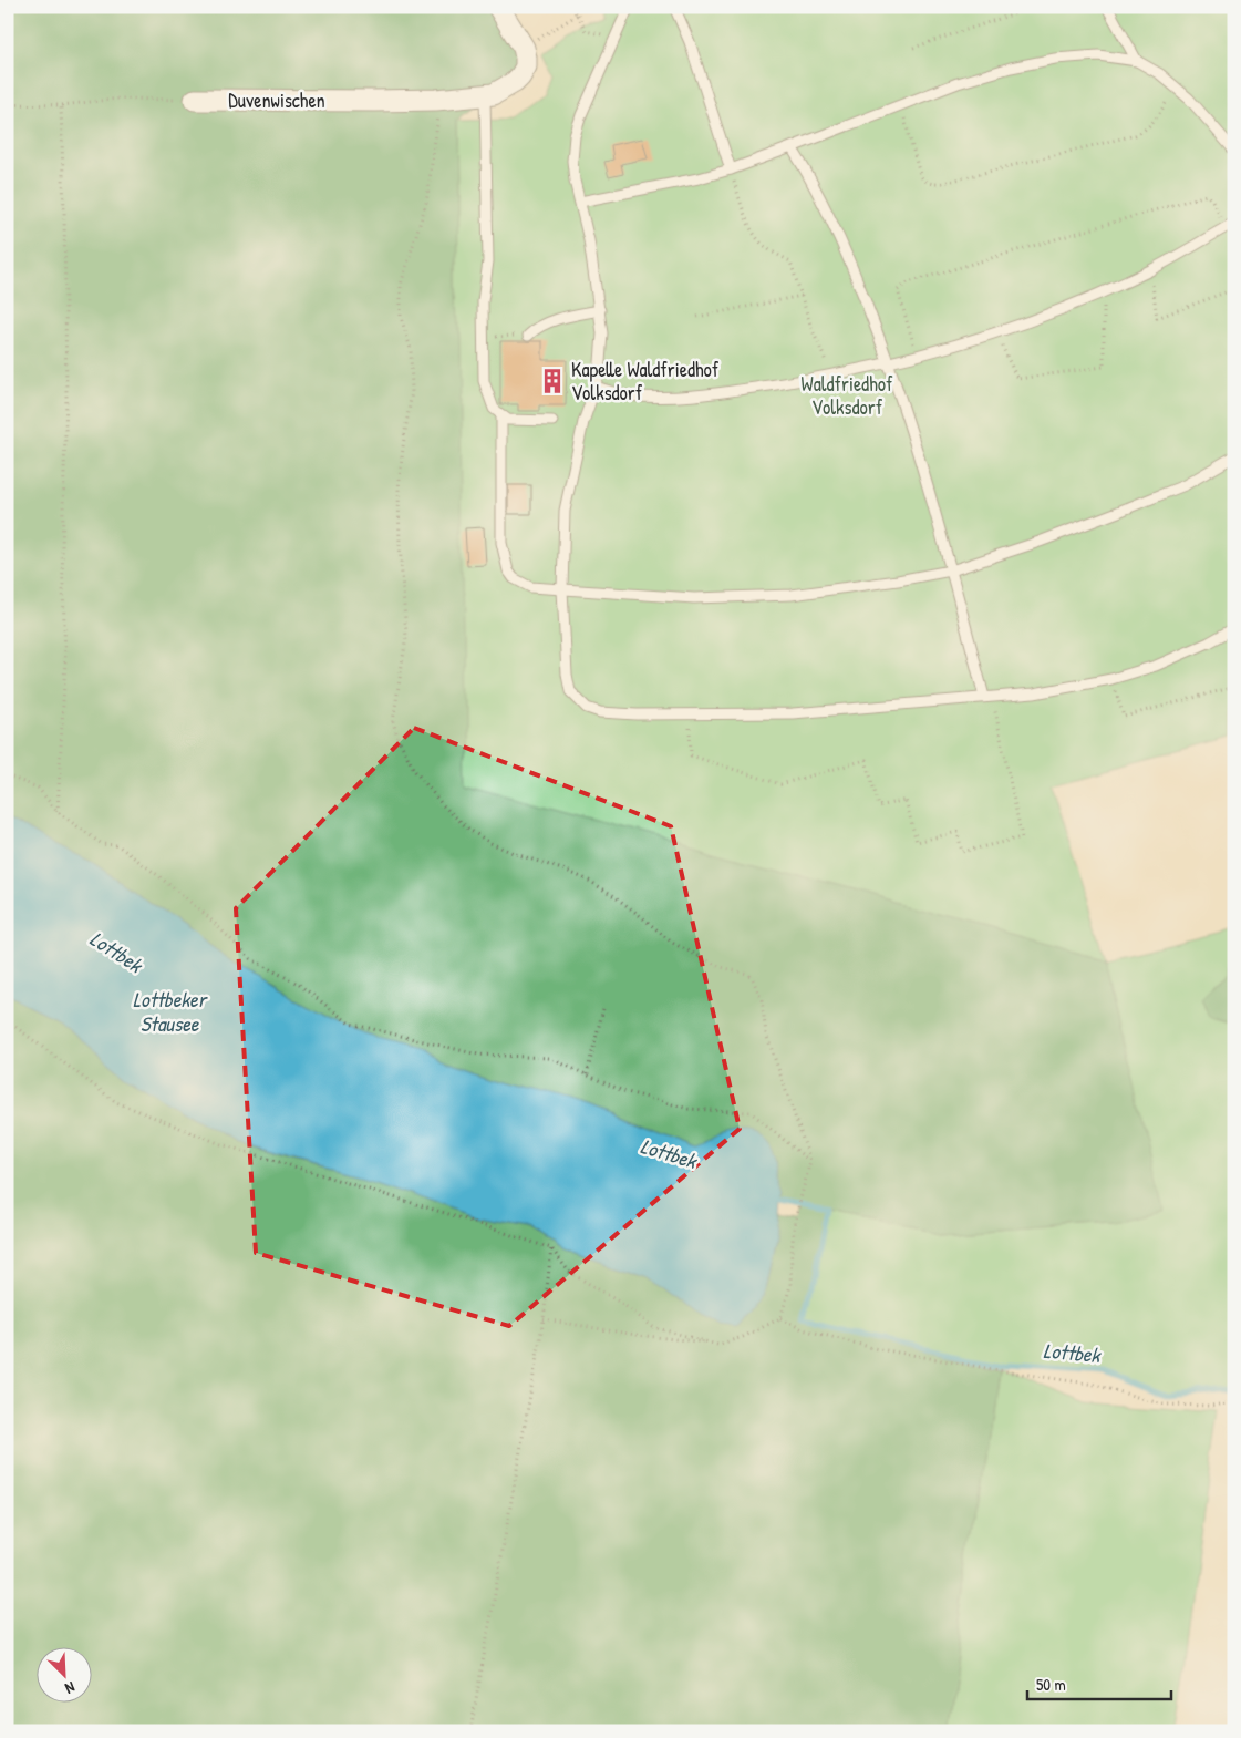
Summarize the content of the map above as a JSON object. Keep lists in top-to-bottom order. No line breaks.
{"streets":{"street":["Duvenwischen"]},"water":["Lottbek","Lottbeker Stausee"],"parks":["Waldfriedhof Volksdorf"],"places":{"building":["Kapelle Waldfriedhof Volksdorf"]},"scale_bar":"50 m","north":"bottom right"}
